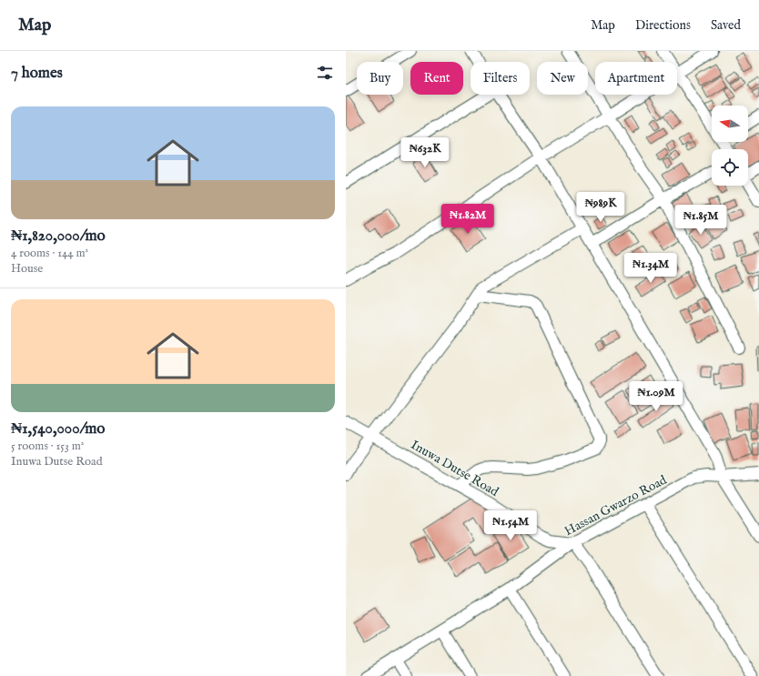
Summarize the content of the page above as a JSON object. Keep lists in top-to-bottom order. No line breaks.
{"streets":{"street":["Inuwa Dutse Road","Hassan Gwarzo Road"]},"crossings":[["Inuwa Dutse Road","Hassan Gwarzo Road"]],"north":"left","page":{"header":"Map","nav":["Map","Directions","Saved"],"heading":"7 homes","chip":["Buy","Rent","Filters","New","Apartment"],"list":[{"name":"₦1,820,000/mo","note":"4 rooms · 144 m² · House"},{"name":"₦1,540,000/mo","note":"5 rooms · 153 m² · Inuwa Dutse Road"}],"price":["₦632K","₦989K","₦1.82M","₦1.85M","₦1.34M","₦1.09M","₦1.54M"]}}
